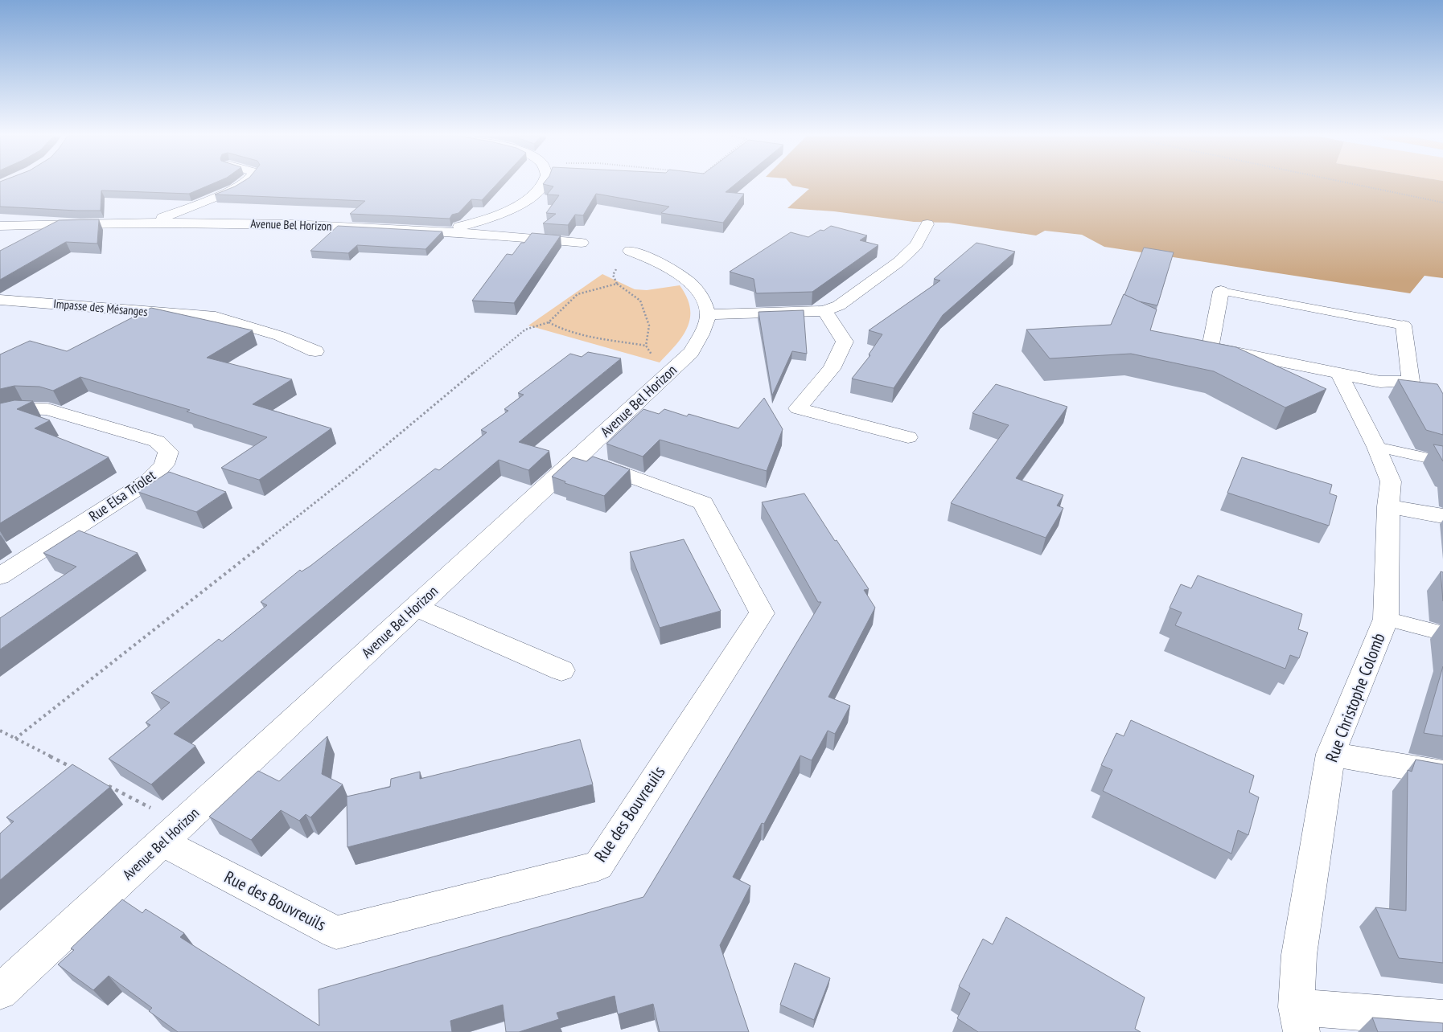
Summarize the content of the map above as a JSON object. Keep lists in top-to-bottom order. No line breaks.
{"streets":{"street":["Avenue Bel Horizon","Impasse des Mésanges","Rue Elsa Triolet","Rue Christophe Colomb","Rue des Bouvreuils"]},"crossings":[["Avenue Bel Horizon","Rue des Bouvreuils"]]}
